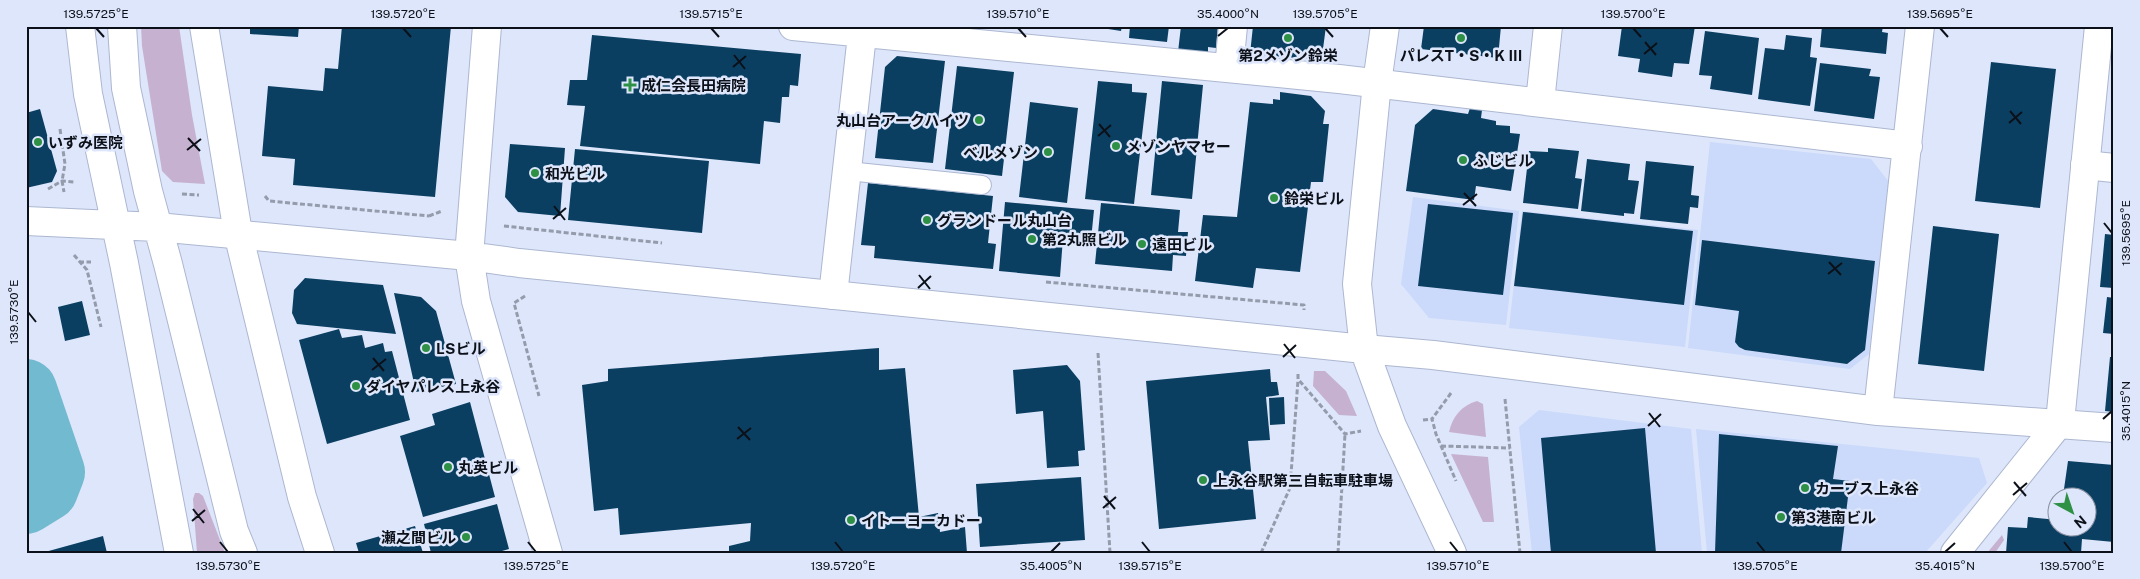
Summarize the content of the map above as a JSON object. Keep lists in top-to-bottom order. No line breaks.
{"places":{"other":["第2メゾン鈴栄","パレスT・S・K III","丸山台アークハイツ","いずみ医院","メゾンヤマセー","ベルメゾン","ふじビル","和光ビル","鈴栄ビル","グランドール丸山台","第2丸照ビル","遠田ビル","LSビル","ダイヤパレス上永谷","丸英ビル","上永谷駅第三自転車駐車場","カーブス上永谷","第3港南ビル","イトーヨーカドー","瀬之間ビル"],"health":["成仁会長田病院"]},"north":"bottom right","coordinates":["139.5725°E","139.5720°E","139.5715°E","139.5710°E","35.4000°N","139.5705°E","139.5700°E","139.5695°E","139.5730°E","35.4015°N","35.4005°N"]}
